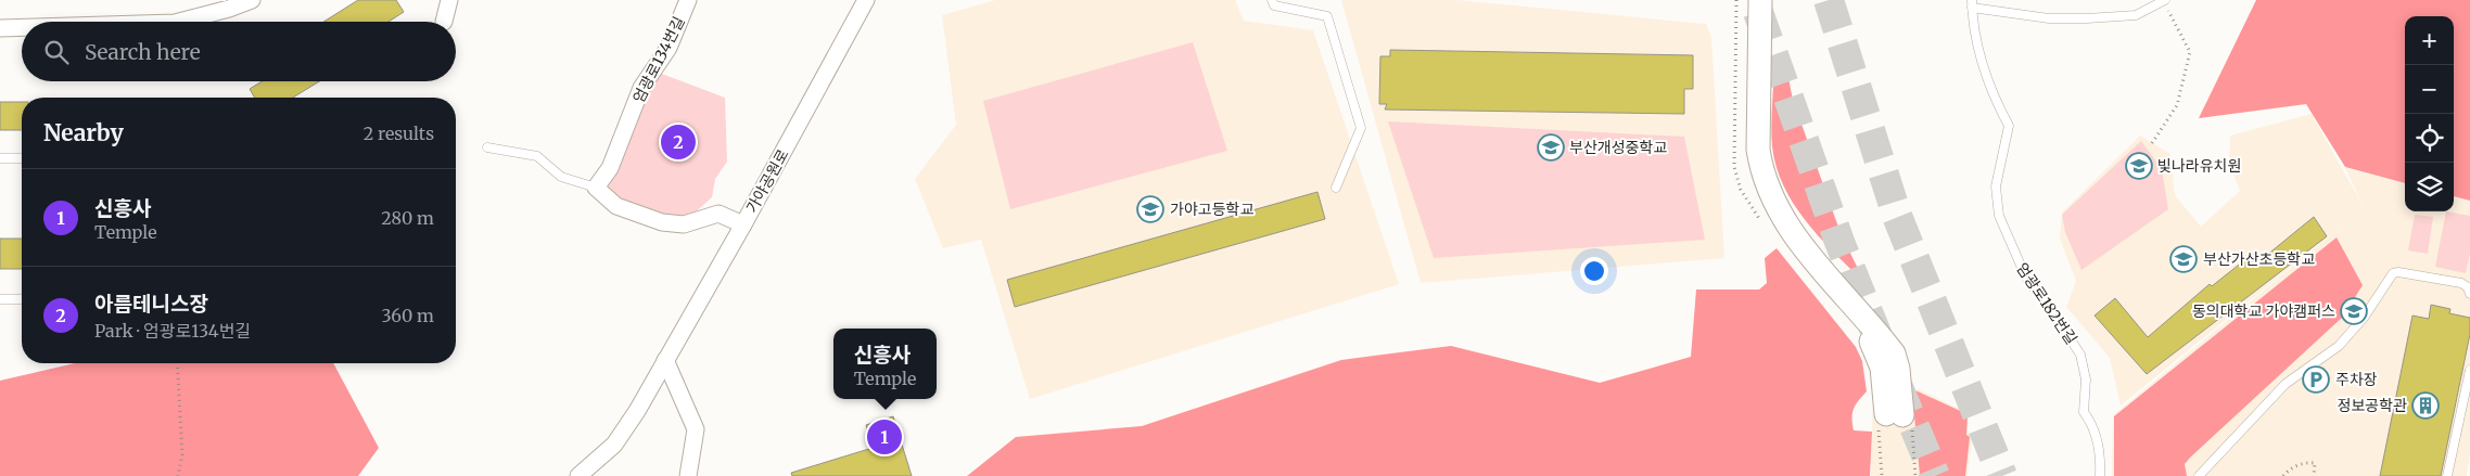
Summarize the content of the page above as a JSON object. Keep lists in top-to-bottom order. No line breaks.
{"streets":{"street":["엄광로134번길","가야공원로"],"lane":["엄광로182번길"]},"places":{"school or university":["부산개성중학교","빛나라유치원","가야고등학교","부산가산초등학교","동의대학교 가야캠퍼스"],"parking":["주차장"],"building":["정보공학관"]},"page":{"map_buttons":["+","−"],"search":"Search here","heading":["Nearby","2 results"],"pins":["2","1"],"list":[{"mark":"1","name":"신흥사","note":"Temple","value":"280 m"},{"mark":"2","name":"아름테니스장","note":"Park · 엄광로134번길","value":"360 m"}],"popup":["신흥사","Temple"]}}
